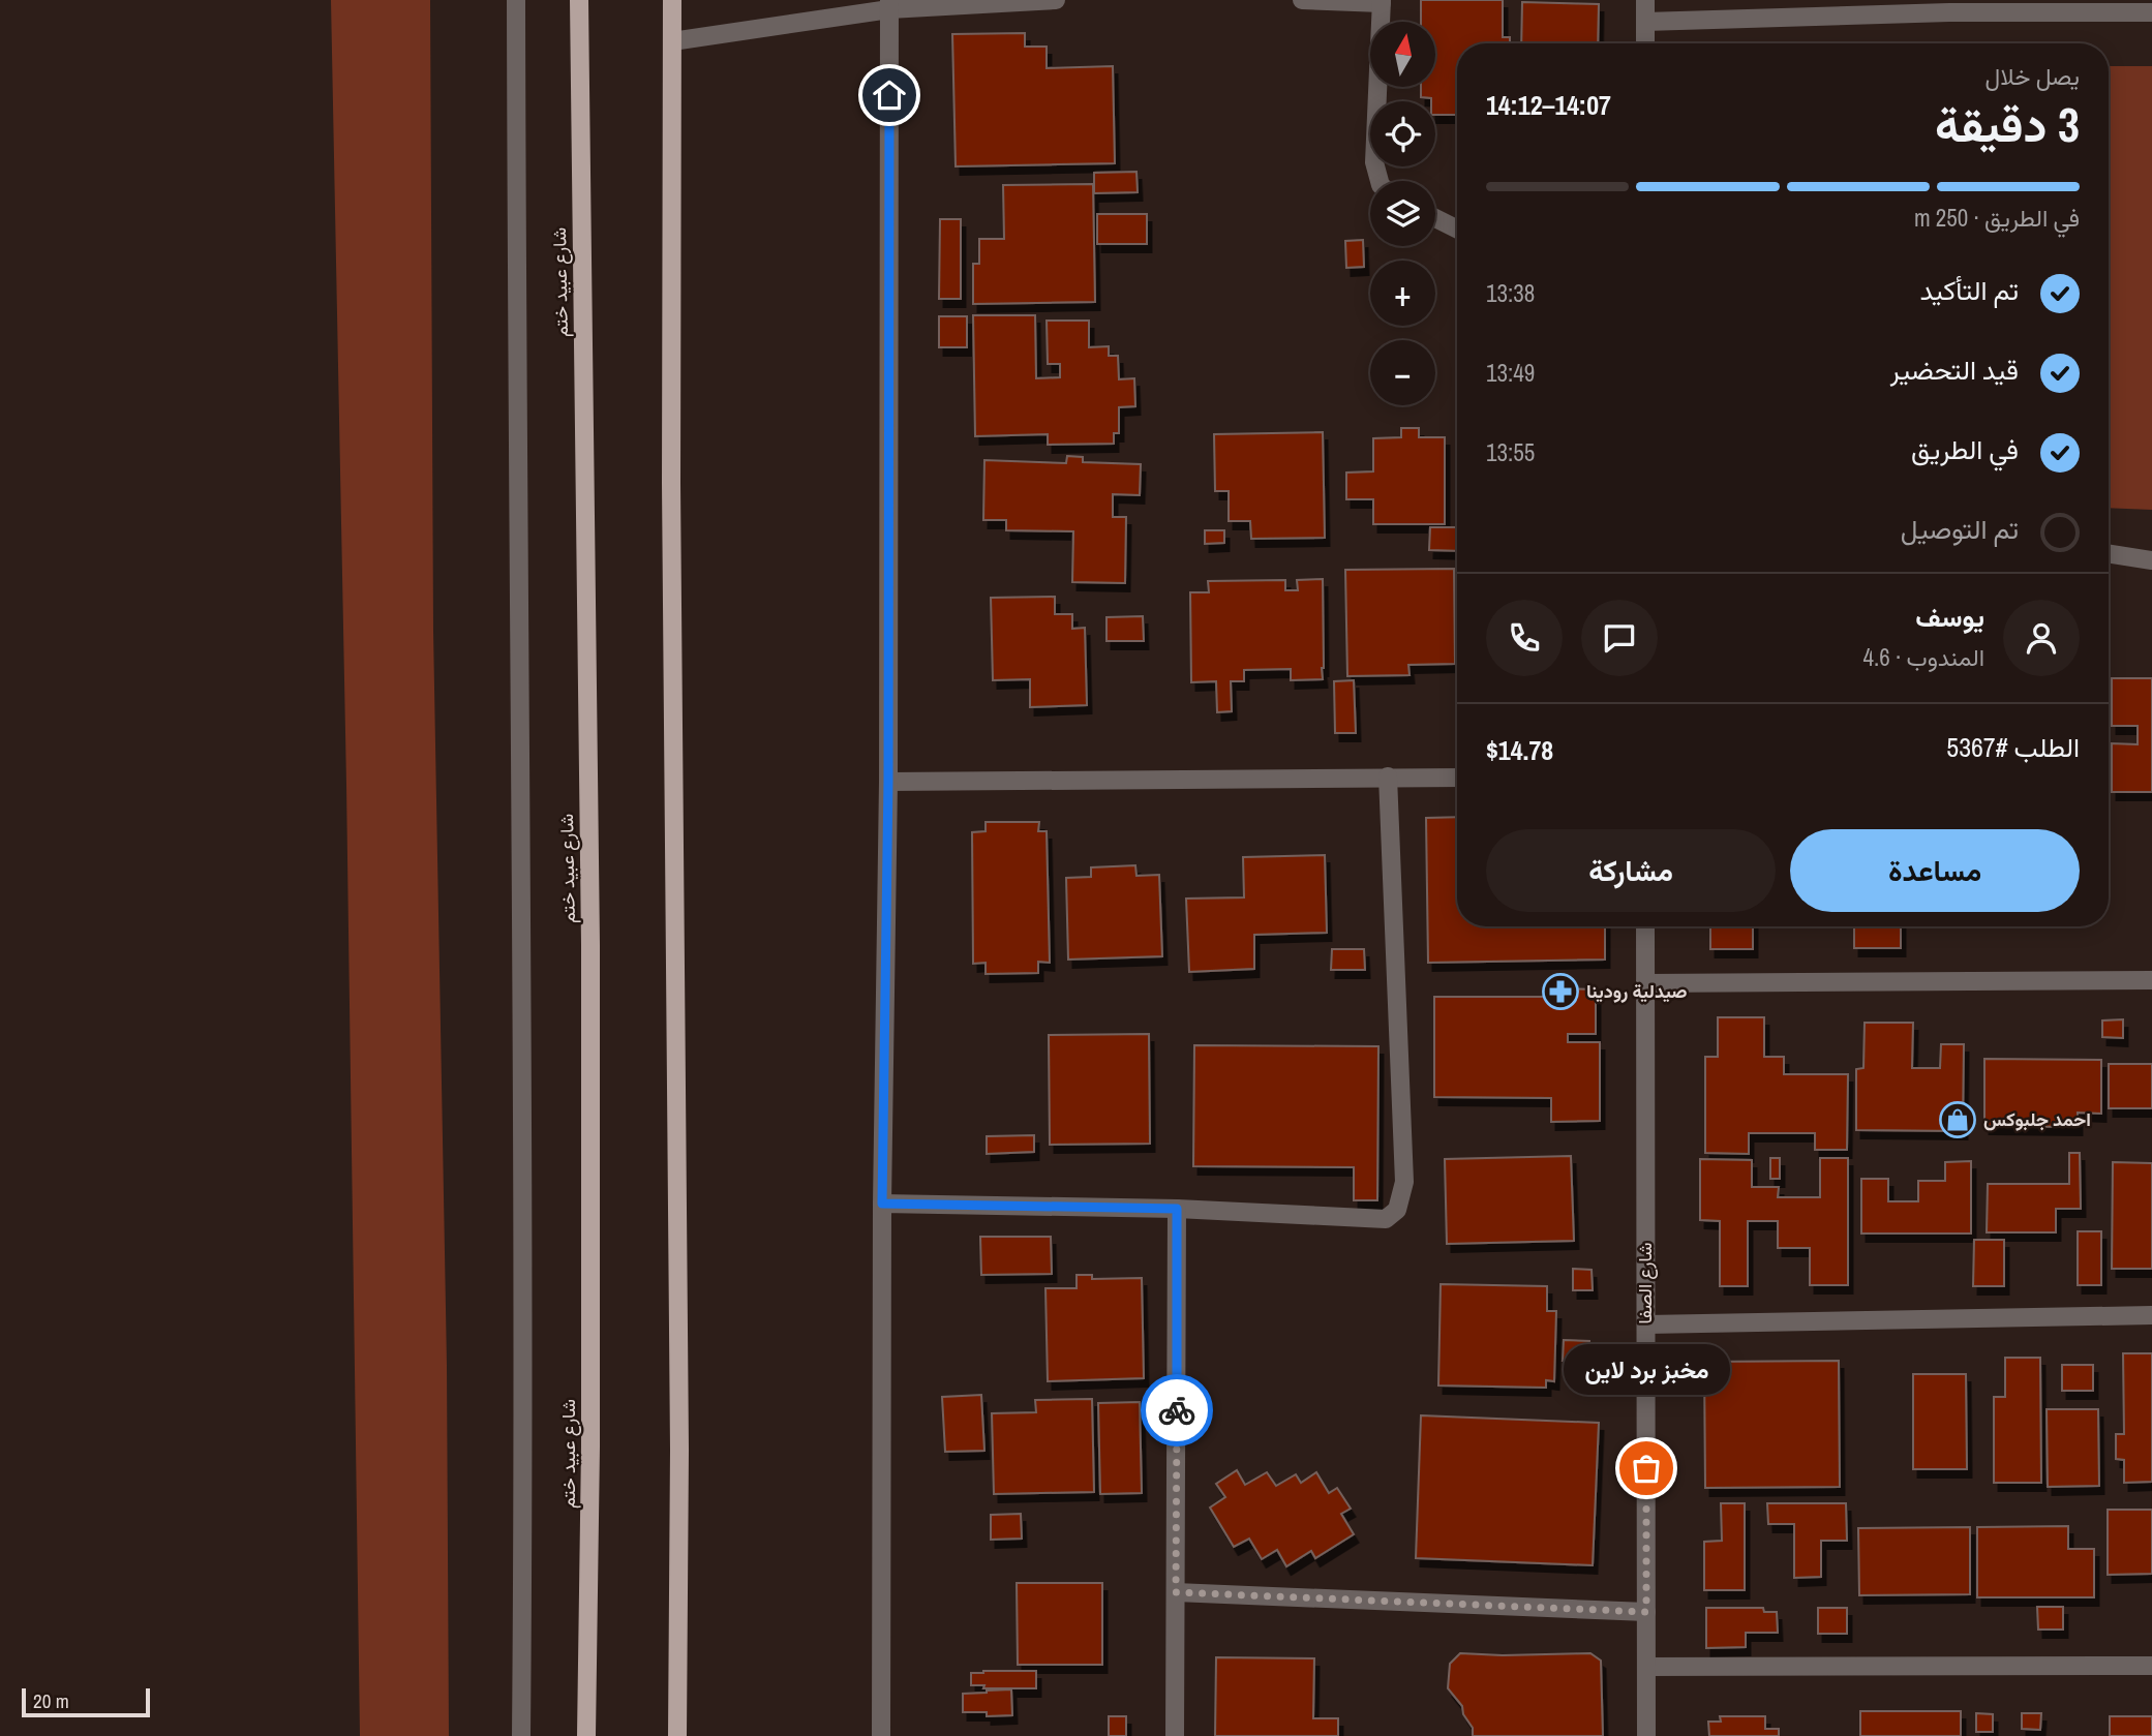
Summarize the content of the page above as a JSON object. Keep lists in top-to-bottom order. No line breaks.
{"streets":{"main road":["شارع عبيد ختم"],"street":["شارع الصفا"]},"places":{"pharmacy":["صيدلية رودينا"],"shop":["احمد جلبوكس"],"other":["مخبز برد لاين"]},"scale_bar":"20 m","north":"top","page":{"map_buttons":["+","−"],"heading":["3 دقيقة","يصل خلال","14:07–14:12"],"panel":["يوسف","المندوب · 4.6","الطلب #5367","$14.78"],"bar":"في الطريق · 250 m","list":[["تم التأكيد","13:38"],["قيد التحضير","13:49"],["في الطريق","13:55"],"تم التوصيل"],"buttons":["مساعدة","مشاركة"],"bubble":"مخبز برد لاين","scale":"20 m"}}
